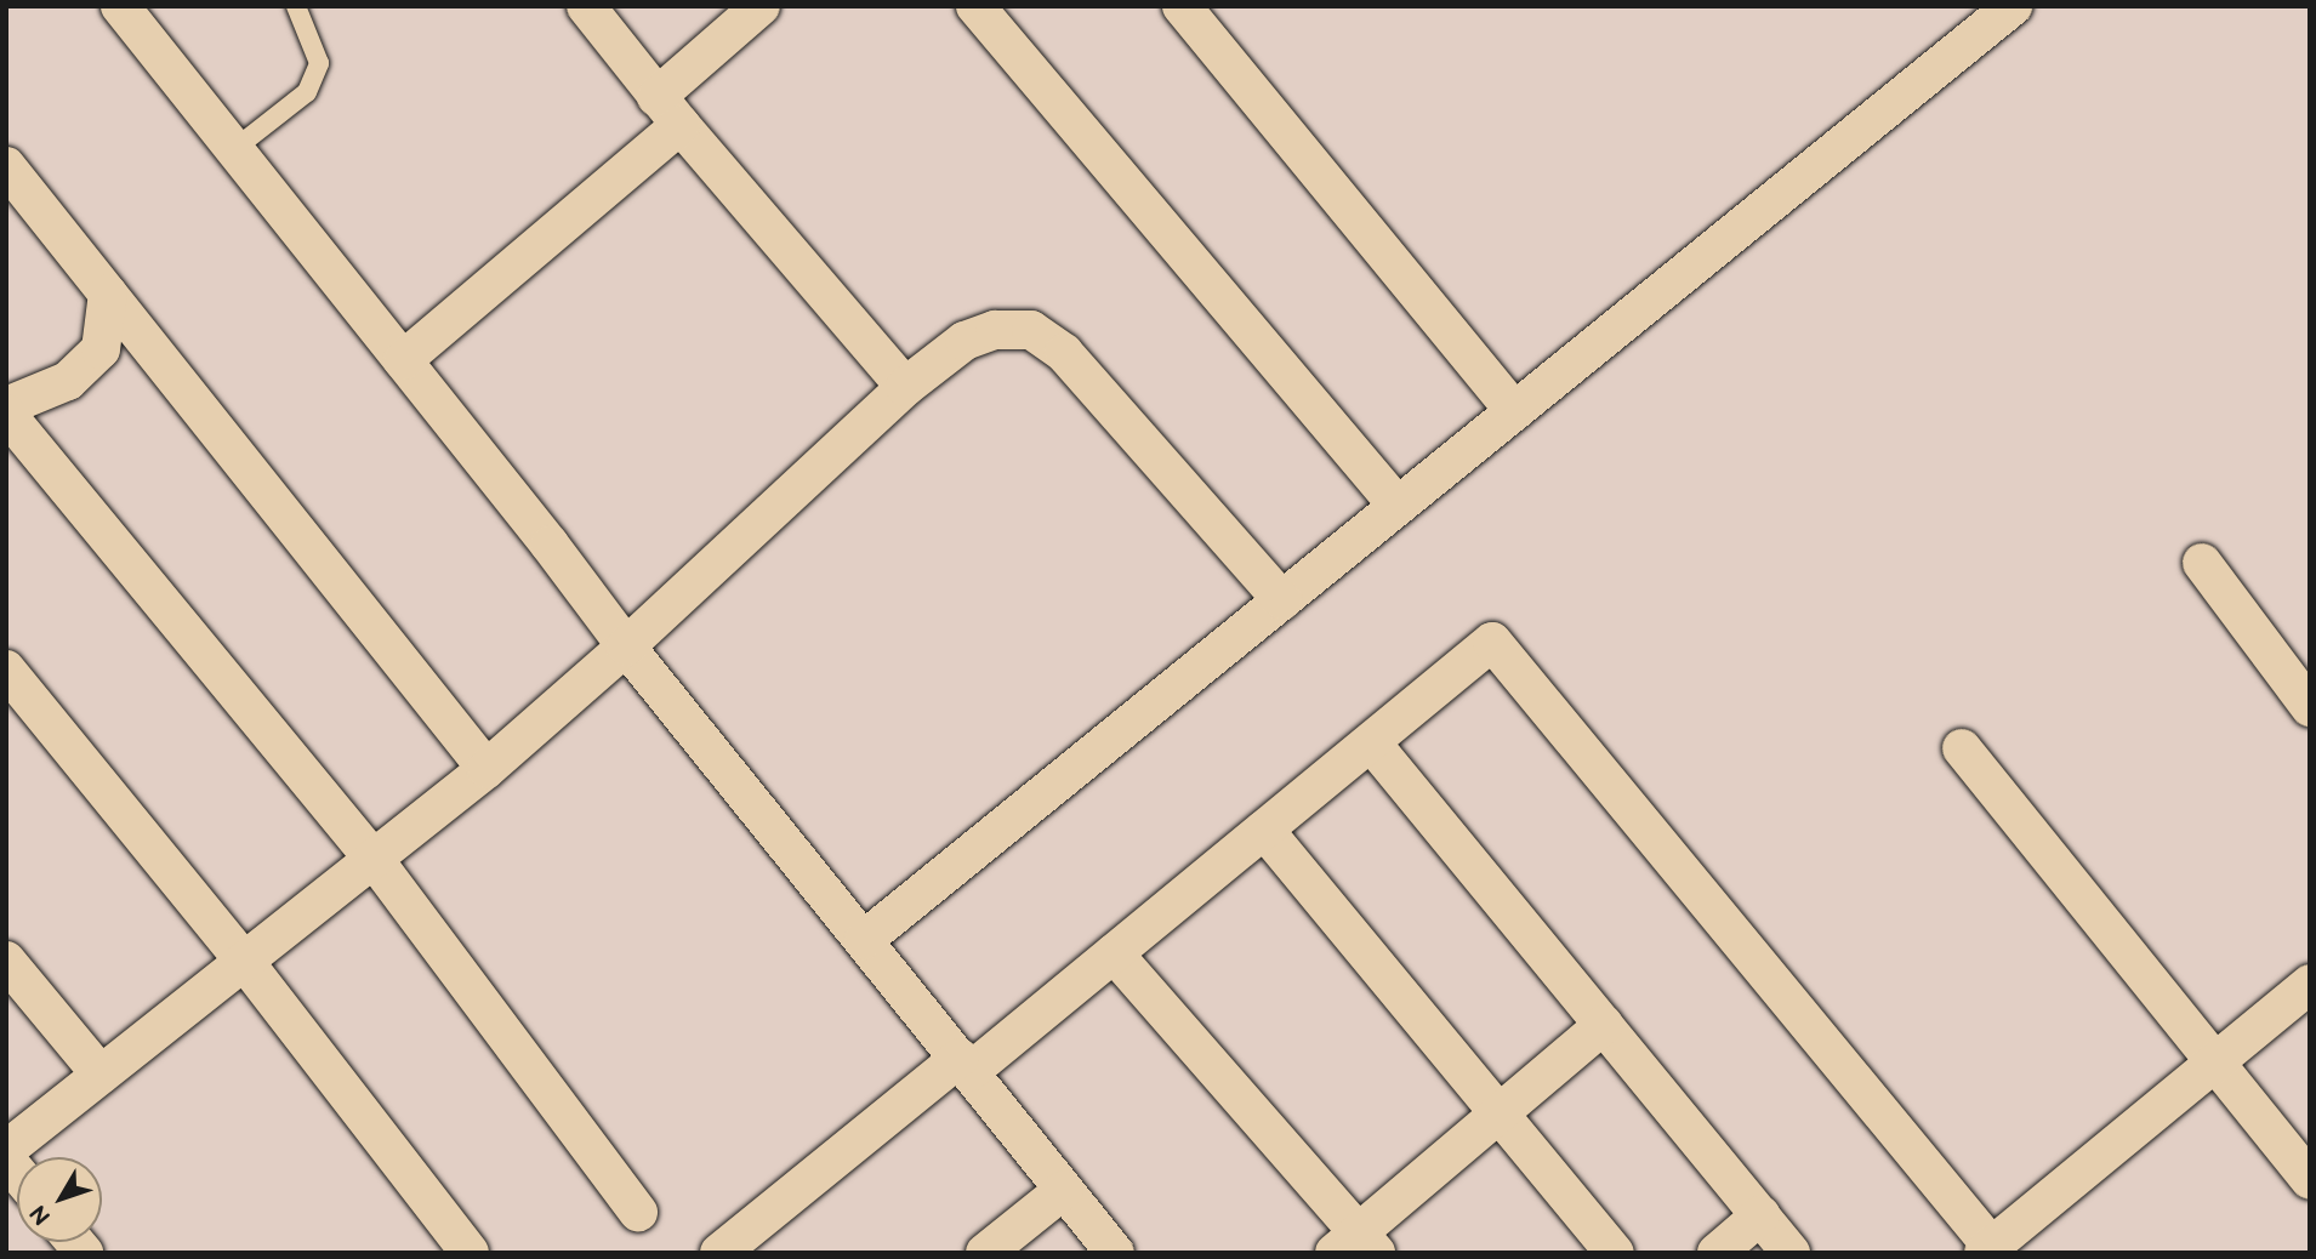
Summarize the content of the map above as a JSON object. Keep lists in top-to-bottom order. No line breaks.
{"north":"bottom left"}
